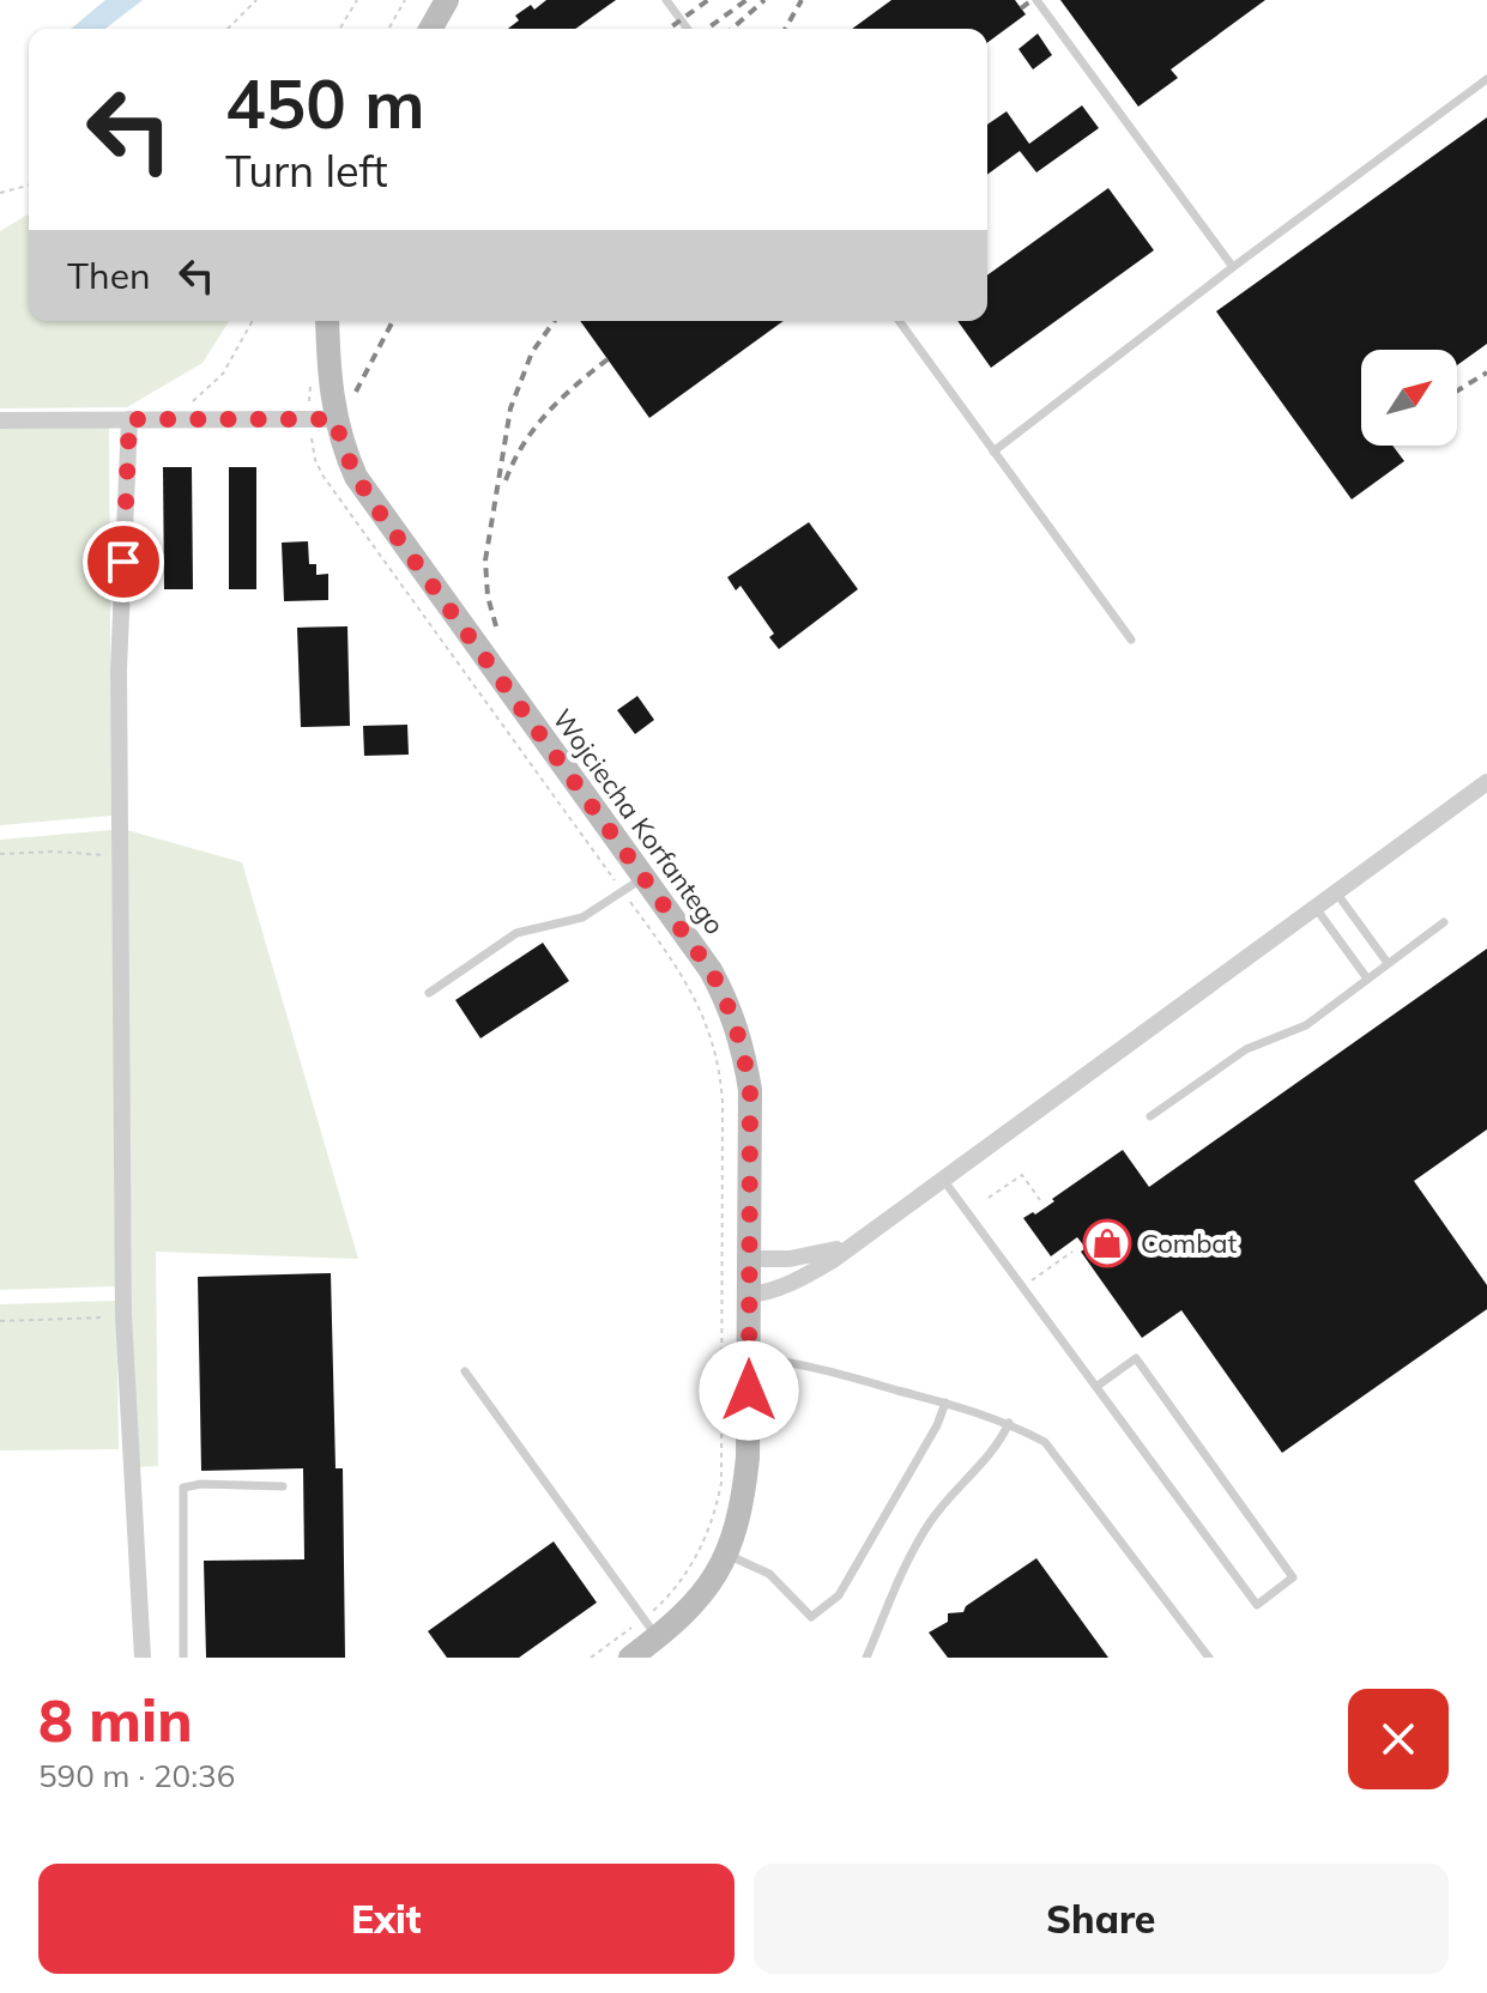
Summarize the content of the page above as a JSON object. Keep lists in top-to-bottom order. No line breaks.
{"streets":{"street":["Wojciecha Korfantego"]},"places":{"shop":["Combat"]},"north":"top right","page":{"turn":["450 m","Turn left"],"then":"Then","heading":["8 min","590 m · 20:36"],"buttons":["Exit","Share"]}}
